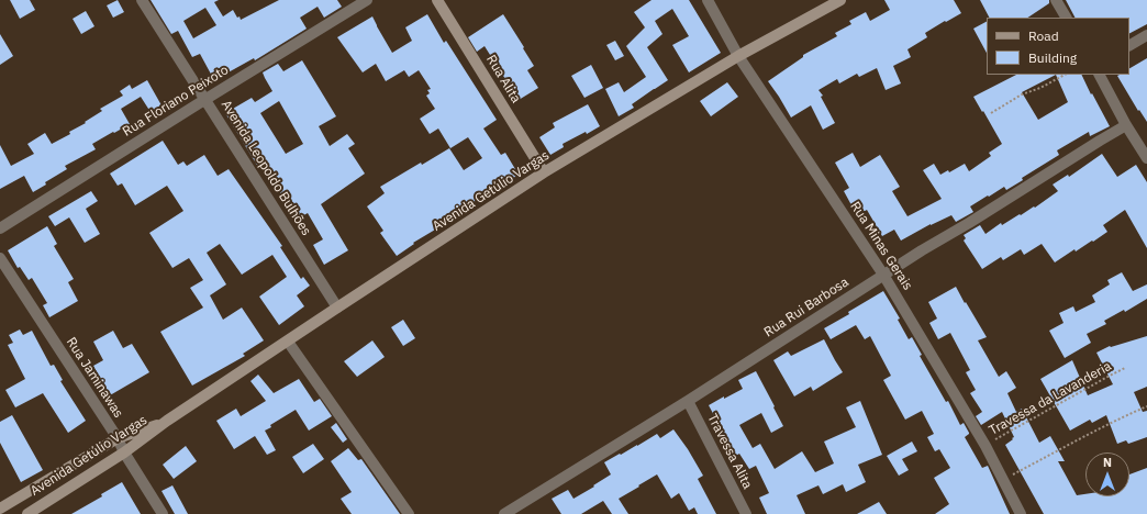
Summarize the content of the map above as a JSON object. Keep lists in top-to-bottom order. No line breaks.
{"streets":{"street":["Rua Alita","Rua Floriano Peixoto","Avenida Leopoldo Bulhões","Avenida Getúlio Vargas","Rua Minas Gerais","Rua Rui Barbosa","Rua Jaminawas","Travessa Alita"],"path":["Travessa da Lavanderia"]},"crossings":[["Rua Alita","Avenida Getúlio Vargas"],["Rua Floriano Peixoto","Avenida Leopoldo Bulhões"],["Avenida Leopoldo Bulhões","Avenida Getúlio Vargas"],["Avenida Getúlio Vargas","Rua Minas Gerais"],["Avenida Getúlio Vargas","Rua Jaminawas"],["Rua Minas Gerais","Rua Rui Barbosa"],["Rua Minas Gerais","Travessa da Lavanderia"],["Rua Rui Barbosa","Travessa Alita"]],"legend":["Road","Building"],"north":"top"}
